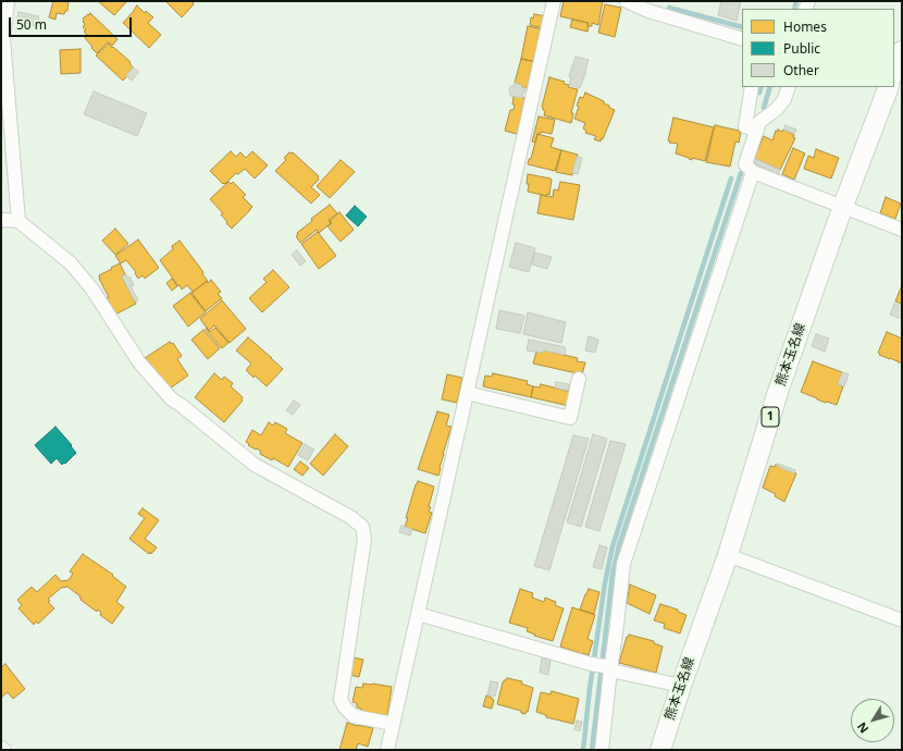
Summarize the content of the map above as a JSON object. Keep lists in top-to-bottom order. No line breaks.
{"streets":{"main road":["熊本玉名線","1"]},"legend":["Homes","Public","Other"],"scale_bar":"50 m","north":"bottom left"}
